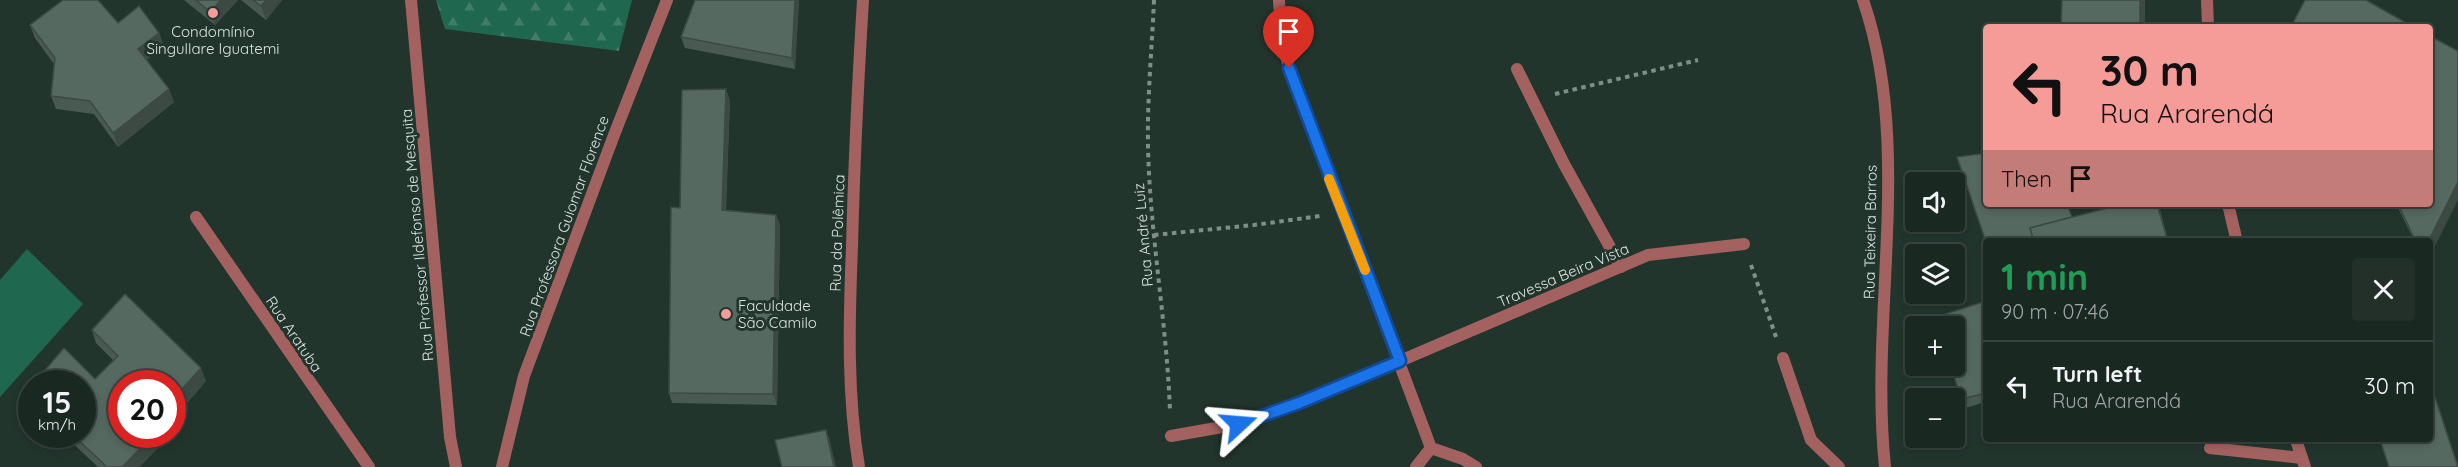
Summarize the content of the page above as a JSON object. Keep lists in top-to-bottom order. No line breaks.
{"streets":{"street":["Rua Professora Guiomar Florence","Rua Teixeira Barros","Rua da Polêmica","Rua Professor Ildefonso de Mesquita","Travessa Beira Vista","Rua Aratuba"],"path":["Rua André Luiz"]},"crossings":[["Rua André Luiz","Travessa Beira Vista"]],"places":["Condomínio Singullare Iguatemi","Faculdade São Camilo"],"page":{"turn":["30 m","Rua Ararendá"],"then":"Then","map_buttons":["+","−"],"heading":["1 min","90 m · 07:46"],"list":[{"name":"Turn left","note":"Rua Ararendá","value":"30 m"}],"speed":"15 km/h","limit":"20"}}
